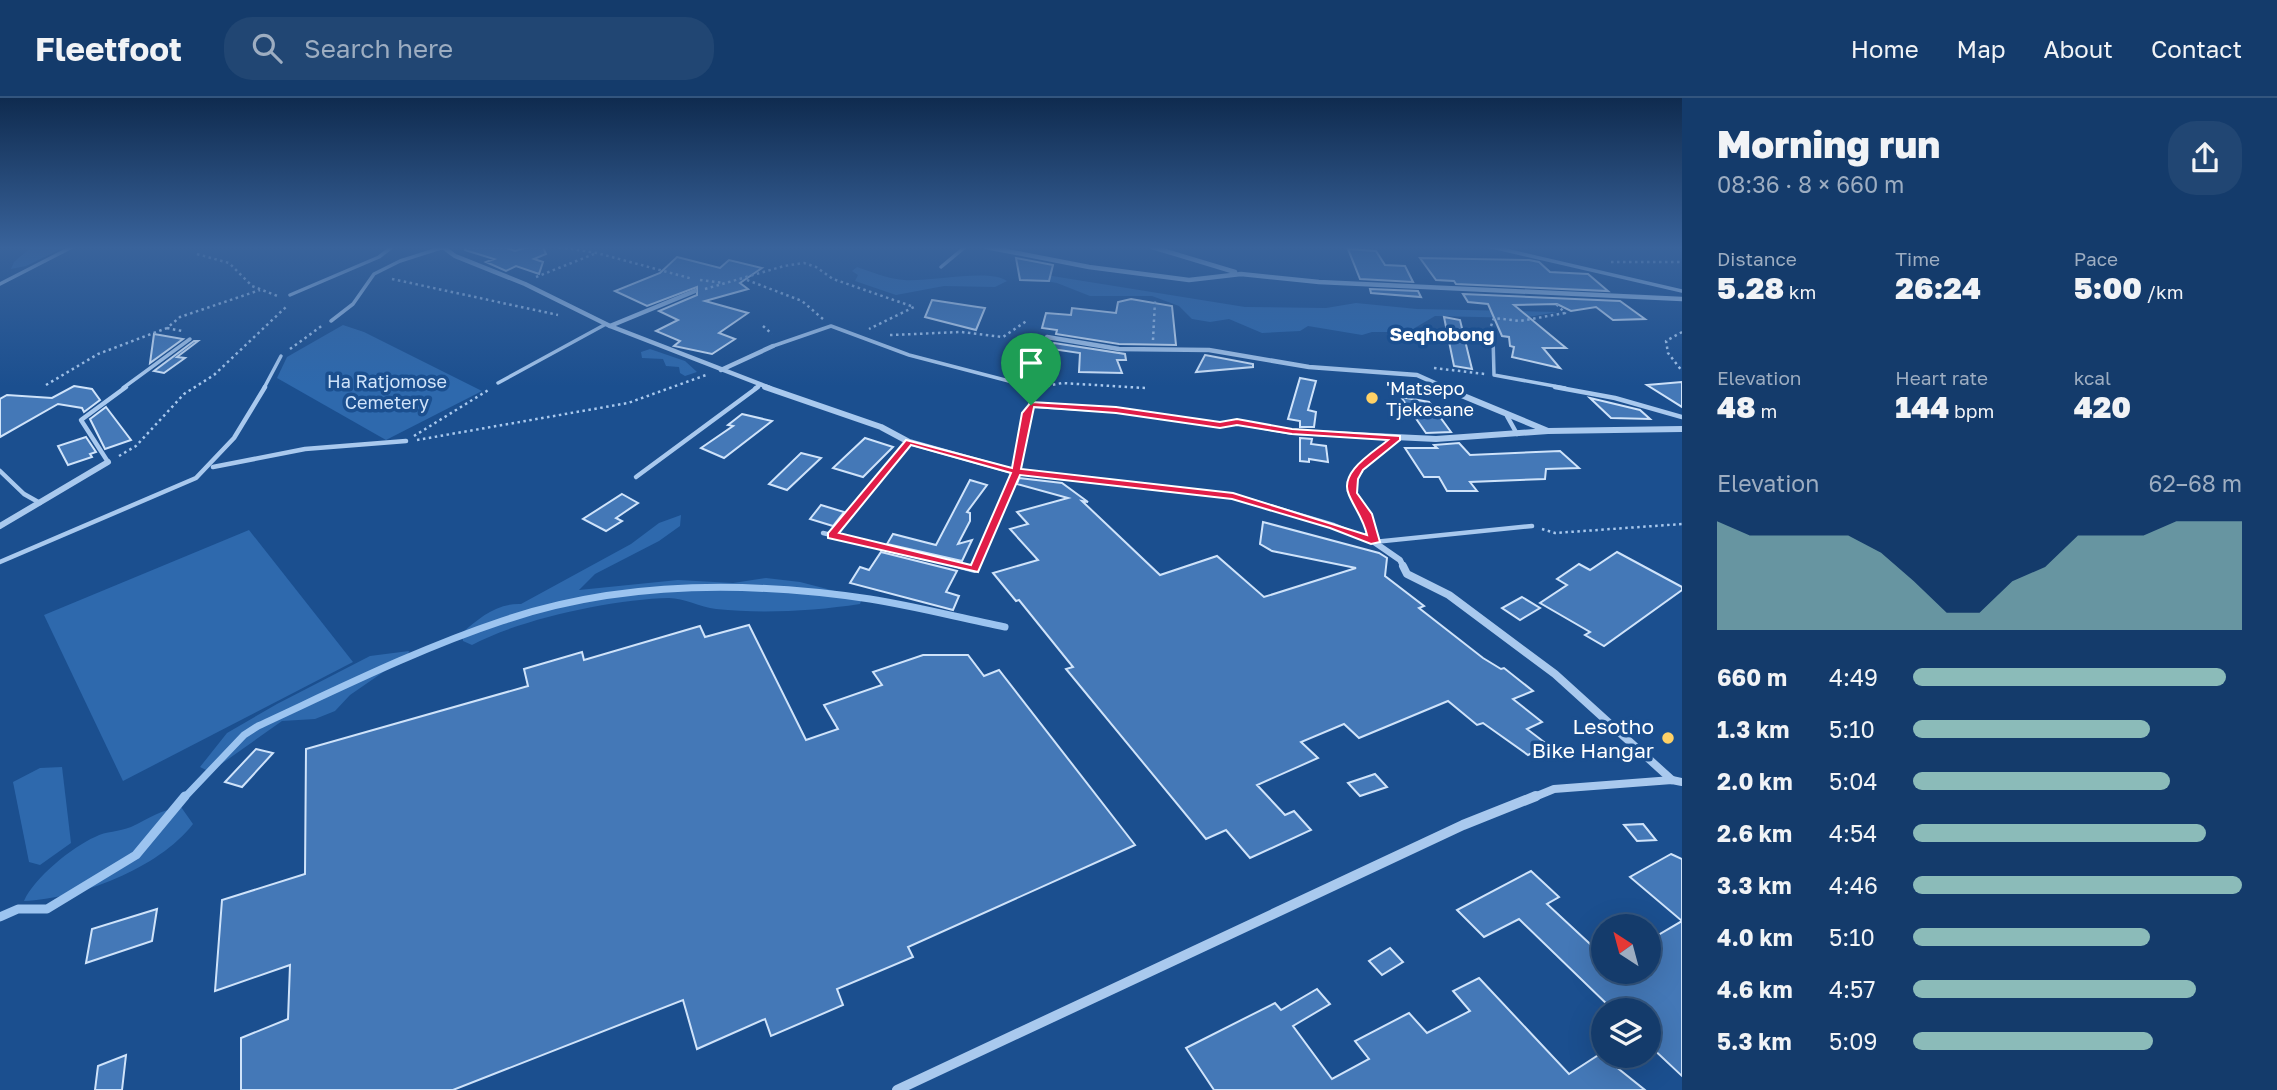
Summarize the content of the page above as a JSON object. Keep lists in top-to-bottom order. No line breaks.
{"districts":["Seqhobong"],"parks":["Ha Ratjomose Cemetery"],"places":["'Matsepo Tjekesane","Lesotho Bike Hangar"],"north":"top left","page":{"header":"Fleetfoot","search":"Search here","nav":["Home","Map","About","Contact"],"heading":["Morning run","08:36 · 8 × 660 m"],"stats":[["Distance","5.28 km"],["Time","26:24"],["Pace","5:00 /km"],["Elevation","48 m"],["Heart rate","144 bpm"],["kcal","420"]],"chart":["Elevation","62–68 m"],"list":[{"name":"660 m","note":"4:49"},{"name":"1.3 km","note":"5:10"},{"name":"2.0 km","note":"5:04"},{"name":"2.6 km","note":"4:54"},{"name":"3.3 km","note":"4:46"},{"name":"4.0 km","note":"5:10"},{"name":"4.6 km","note":"4:57"},{"name":"5.3 km","note":"5:09"}]}}
